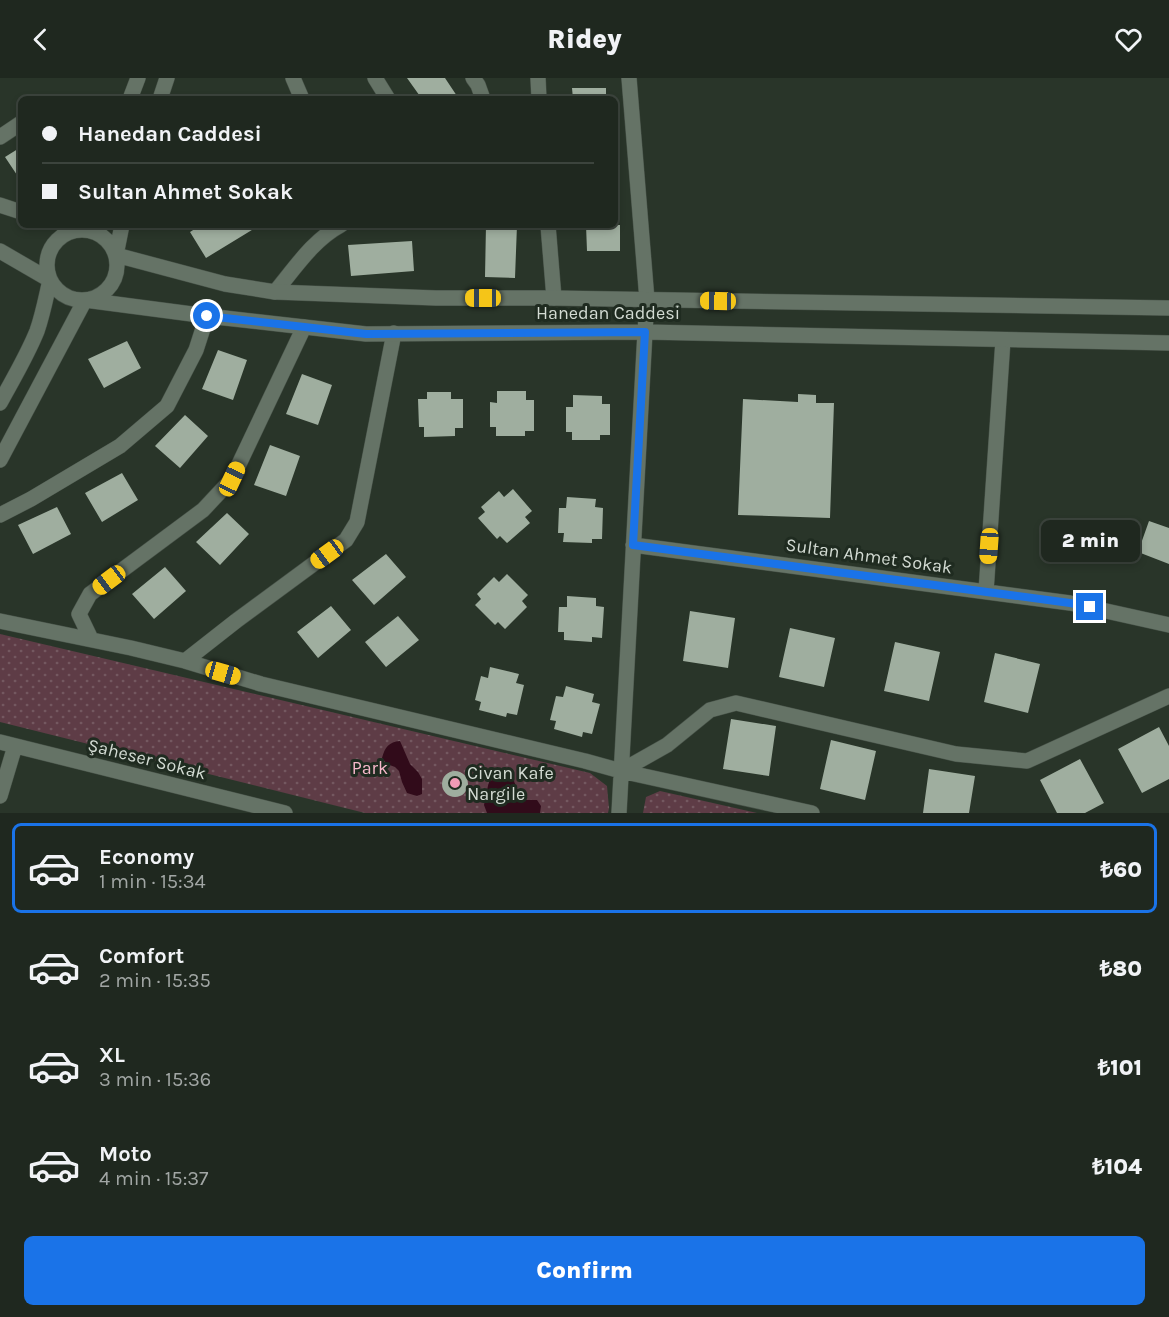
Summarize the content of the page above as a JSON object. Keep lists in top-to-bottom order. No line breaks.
{"streets":{"street":["Hanedan Caddesi","Sultan Ahmet Sokak","Şaheser Sokak"]},"parks":["Park"],"places":["Civan Kafe Nargile"],"page":{"header":"Ridey","banner":["Hanedan Caddesi","Sultan Ahmet Sokak"],"bubble":"2 min","list":[{"name":"Economy","note":"1 min · 15:34","value":"₺60"},{"name":"Comfort","note":"2 min · 15:35","value":"₺80"},{"name":"XL","note":"3 min · 15:36","value":"₺101"},{"name":"Moto","note":"4 min · 15:37","value":"₺104"}],"buttons":"Confirm"}}
